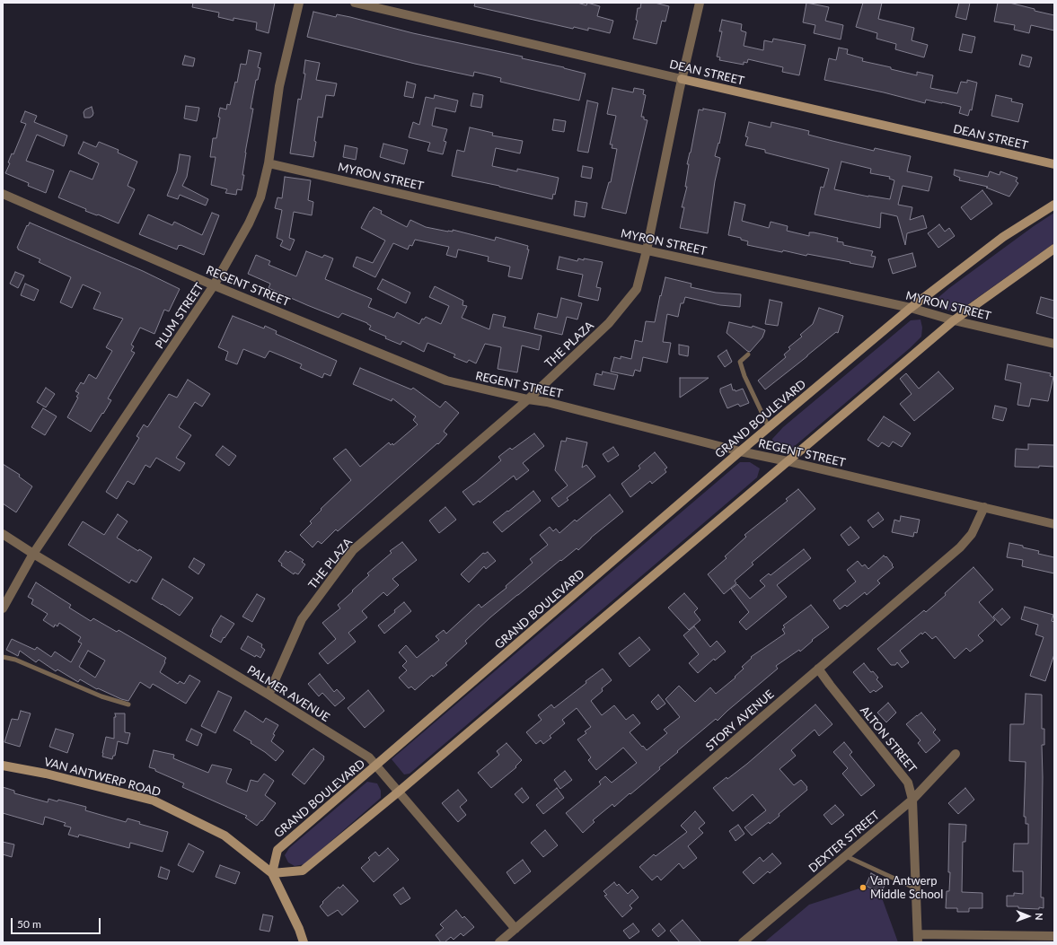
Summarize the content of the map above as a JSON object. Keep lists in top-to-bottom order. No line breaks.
{"streets":{"street":["DEAN STREET","MYRON STREET","REGENT STREET","PLUM STREET","THE PLAZA","GRAND BOULEVARD","PALMER AVENUE","STORY AVENUE","ALTON STREET","VAN ANTWERP ROAD","DEXTER STREET"]},"crossings":[["DEAN STREET","THE PLAZA"],["MYRON STREET","PLUM STREET"],["MYRON STREET","THE PLAZA"],["MYRON STREET","GRAND BOULEVARD"],["REGENT STREET","PLUM STREET"],["REGENT STREET","THE PLAZA"],["REGENT STREET","GRAND BOULEVARD"],["REGENT STREET","STORY AVENUE"],["PLUM STREET","PALMER AVENUE"],["THE PLAZA","PALMER AVENUE"],["GRAND BOULEVARD","PALMER AVENUE"],["GRAND BOULEVARD","VAN ANTWERP ROAD"],["PALMER AVENUE","STORY AVENUE"],["STORY AVENUE","ALTON STREET"],["ALTON STREET","DEXTER STREET"]],"places":["Van Antwerp Middle School"],"scale_bar":"50 m","north":"right"}
